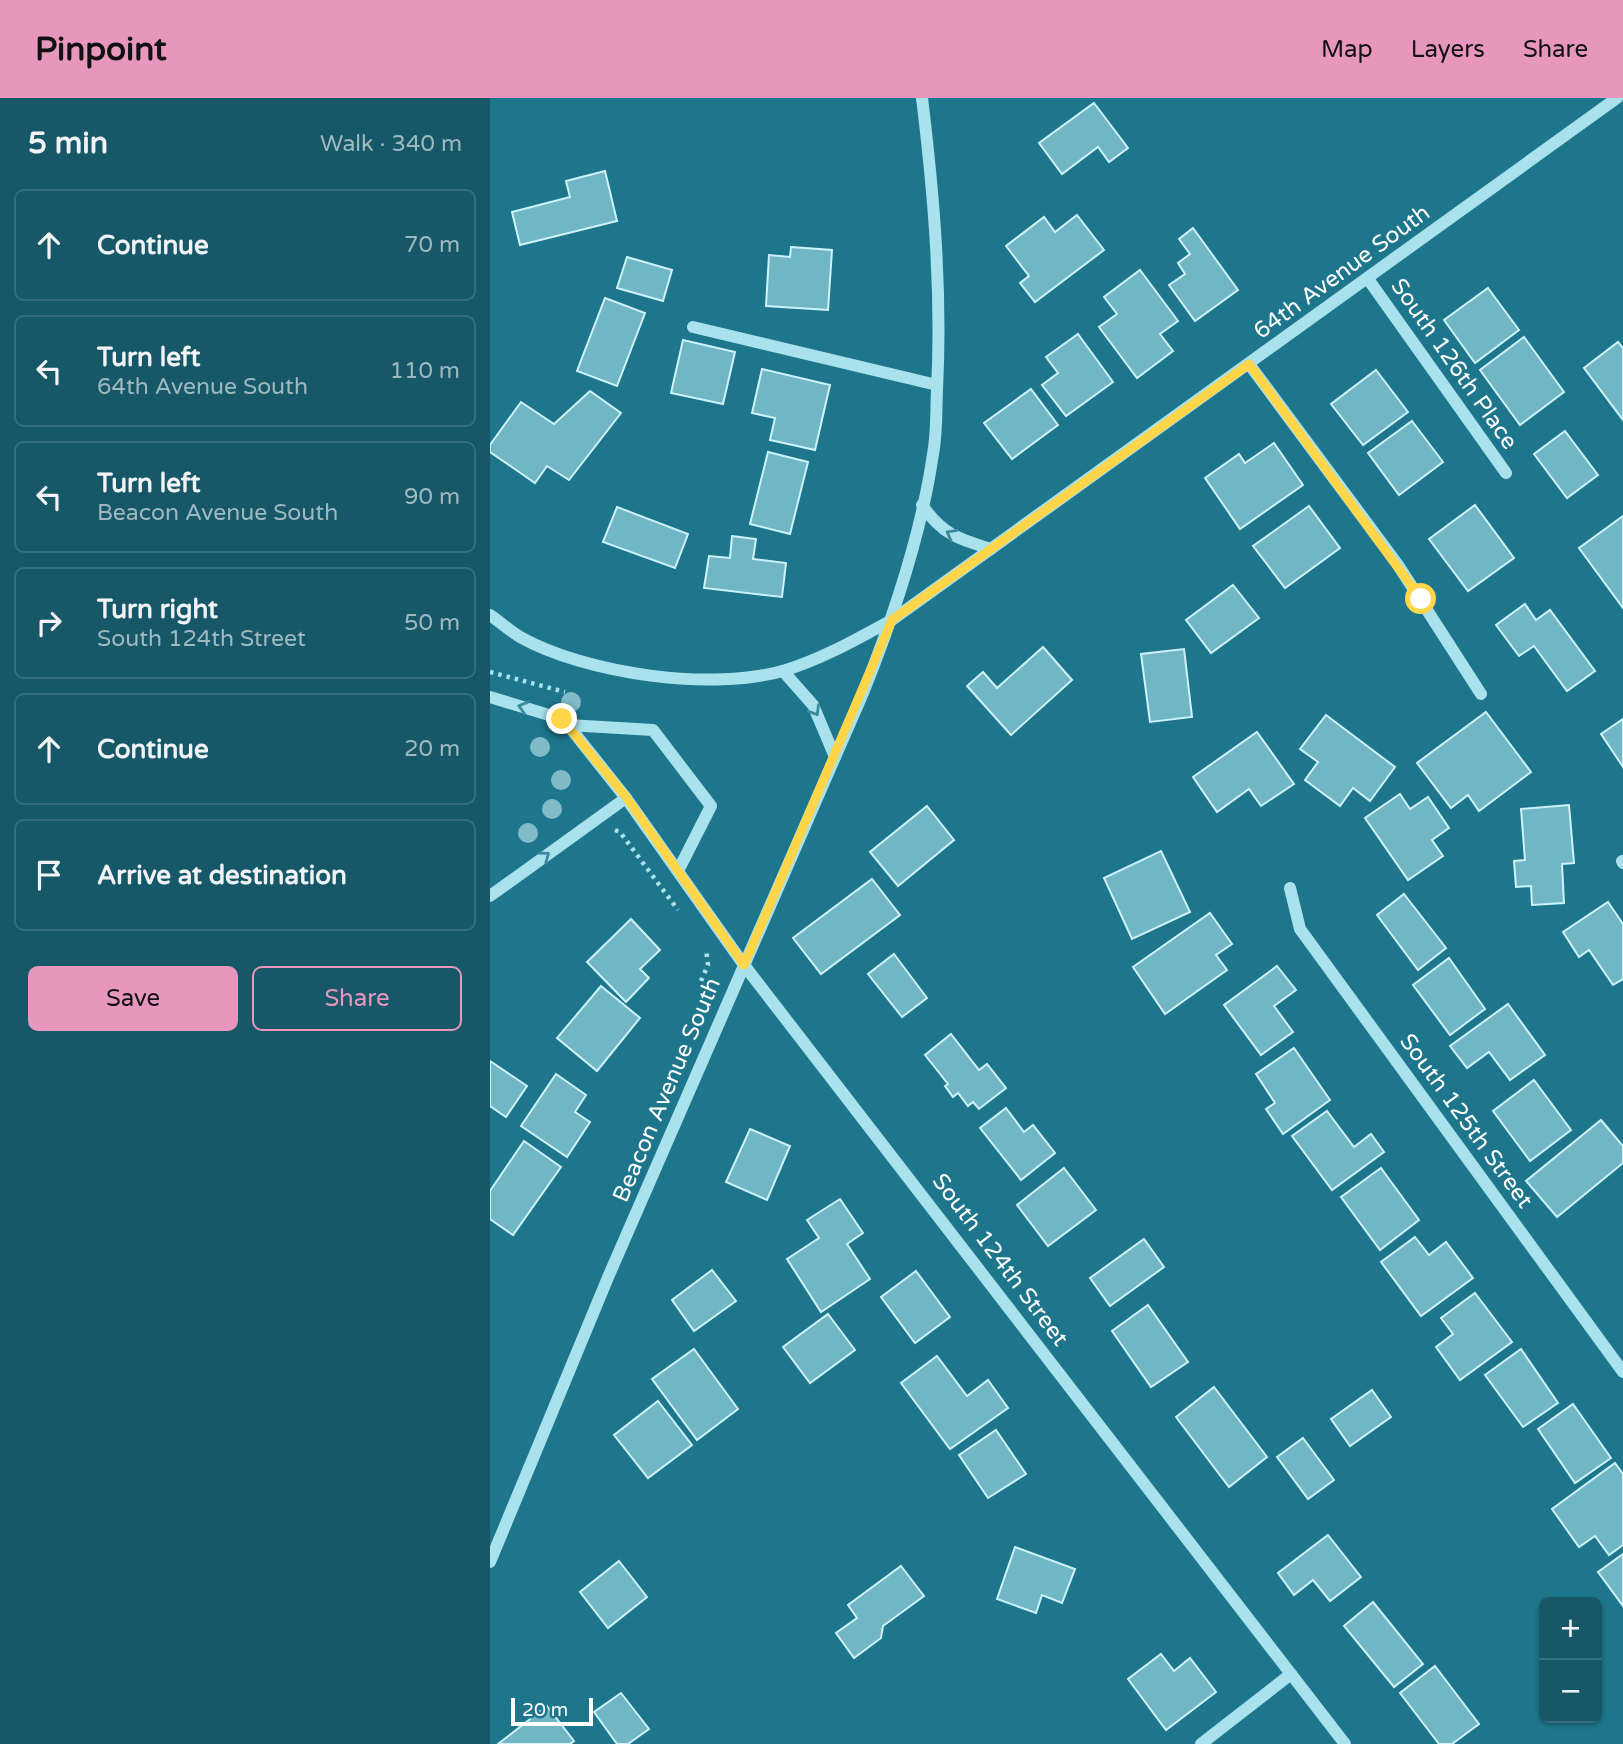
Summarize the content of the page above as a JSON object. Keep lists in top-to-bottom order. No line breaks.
{"streets":{"street":["64th Avenue South","South 126th Place","Beacon Avenue South","South 125th Street","South 124th Street"]},"crossings":[["64th Avenue South","South 126th Place"],["64th Avenue South","Beacon Avenue South"],["Beacon Avenue South","South 124th Street"]],"scale_bar":"20 m","page":{"header":"Pinpoint","nav":["Map","Layers","Share"],"heading":["5 min","Walk · 340 m"],"list":[["Continue","70 m"],["Turn left","64th Avenue South","110 m"],["Turn left","Beacon Avenue South","90 m"],["Turn right","South 124th Street","50 m"],["Continue","20 m"],"Arrive at destination"],"buttons":["Save","Share"],"map_buttons":["+","−"],"scale":"20 m"}}
